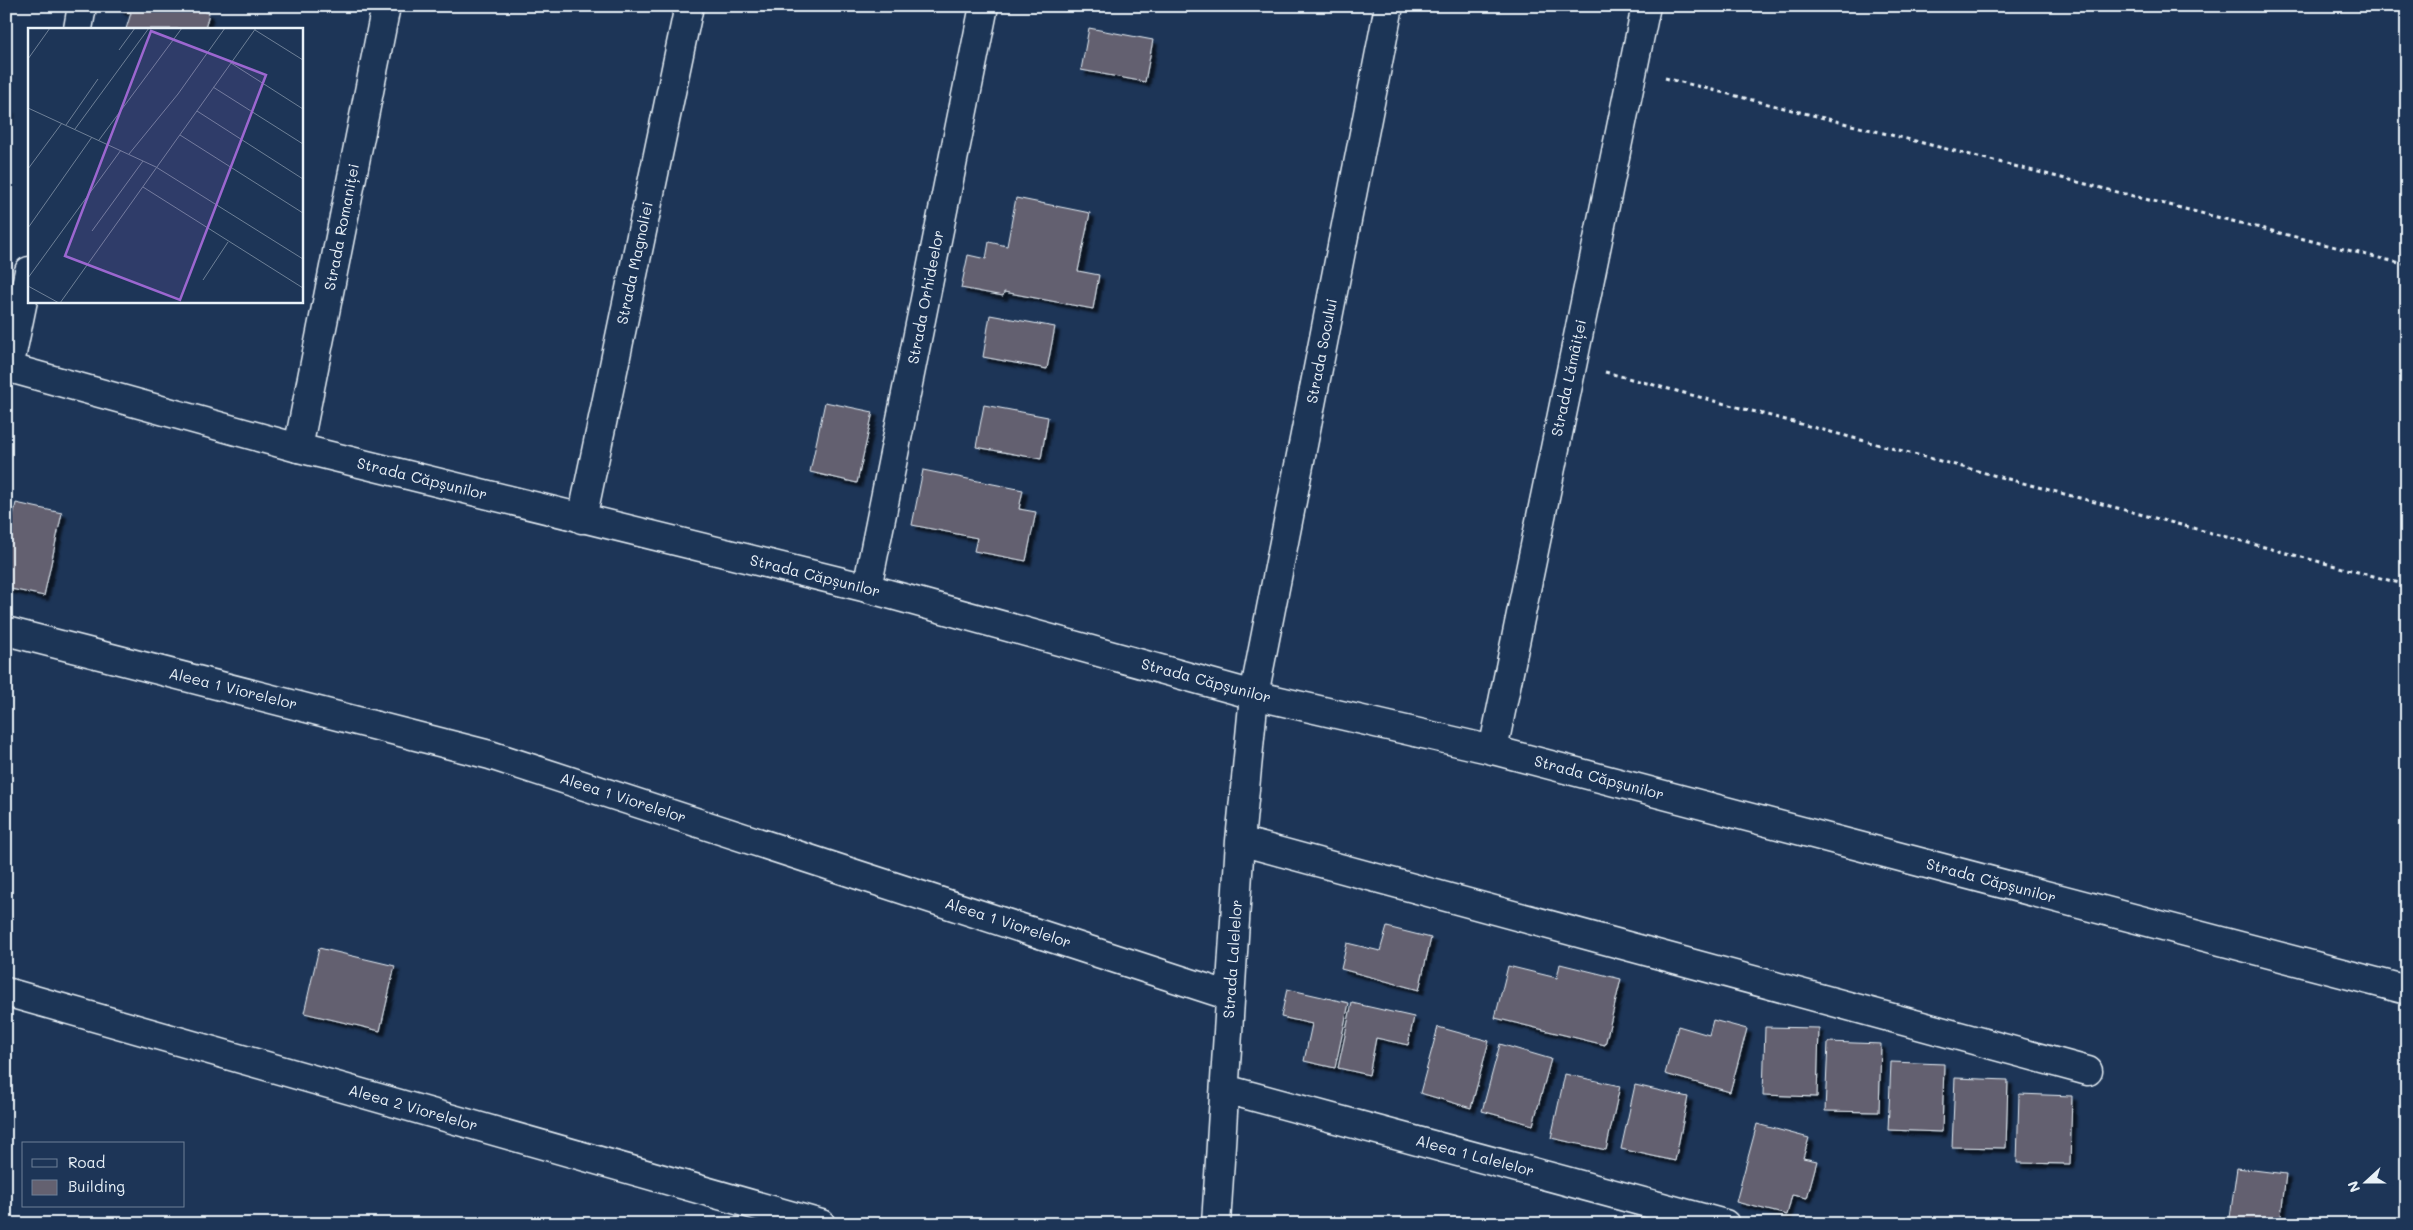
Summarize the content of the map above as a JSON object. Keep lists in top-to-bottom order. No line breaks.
{"streets":{"street":["Strada Romaniței","Strada Magnoliei","Strada Orhideelor","Strada Socului","Strada Lămâiței","Strada Căpșunilor","Aleea 1 Viorelelor","Strada Lalelelor","Aleea 2 Viorelelor","Aleea 1 Lalelelor"]},"crossings":[["Strada Romaniței","Strada Căpșunilor"],["Strada Magnoliei","Strada Căpșunilor"],["Strada Orhideelor","Strada Căpșunilor"],["Strada Socului","Strada Căpșunilor"],["Strada Socului","Strada Lalelelor"],["Strada Lămâiței","Strada Căpșunilor"],["Strada Căpșunilor","Strada Lalelelor"],["Aleea 1 Viorelelor","Strada Lalelelor"],["Strada Lalelelor","Aleea 1 Lalelelor"]],"legend":["Road","Building"],"north":"left"}
